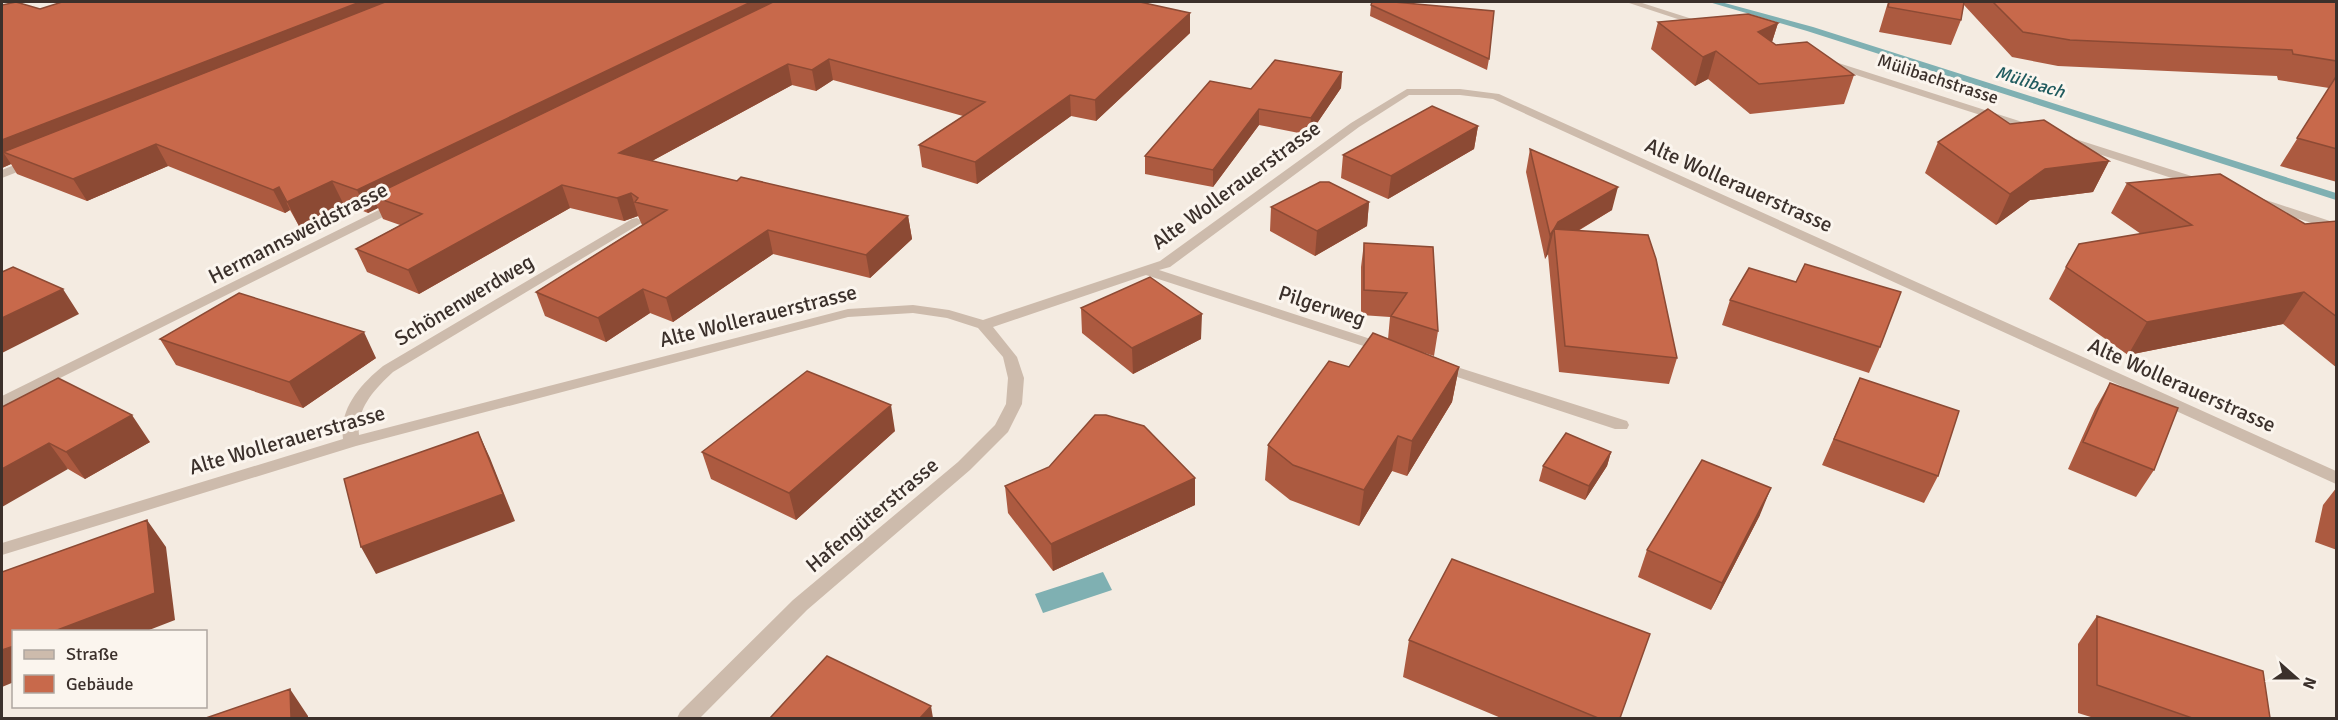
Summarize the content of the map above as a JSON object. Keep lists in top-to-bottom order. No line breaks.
{"streets":{"street":["Mülibachstrasse","Alte Wollerauerstrasse","Hermannsweidstrasse","Schönenwerdweg","Pilgerweg","Hafengüterstrasse"]},"crossings":[["Alte Wollerauerstrasse","Schönenwerdweg"],["Alte Wollerauerstrasse","Pilgerweg"],["Alte Wollerauerstrasse","Hafengüterstrasse"]],"water":["Mülibach"],"legend":["Straße","Gebäude"],"north":"right"}
